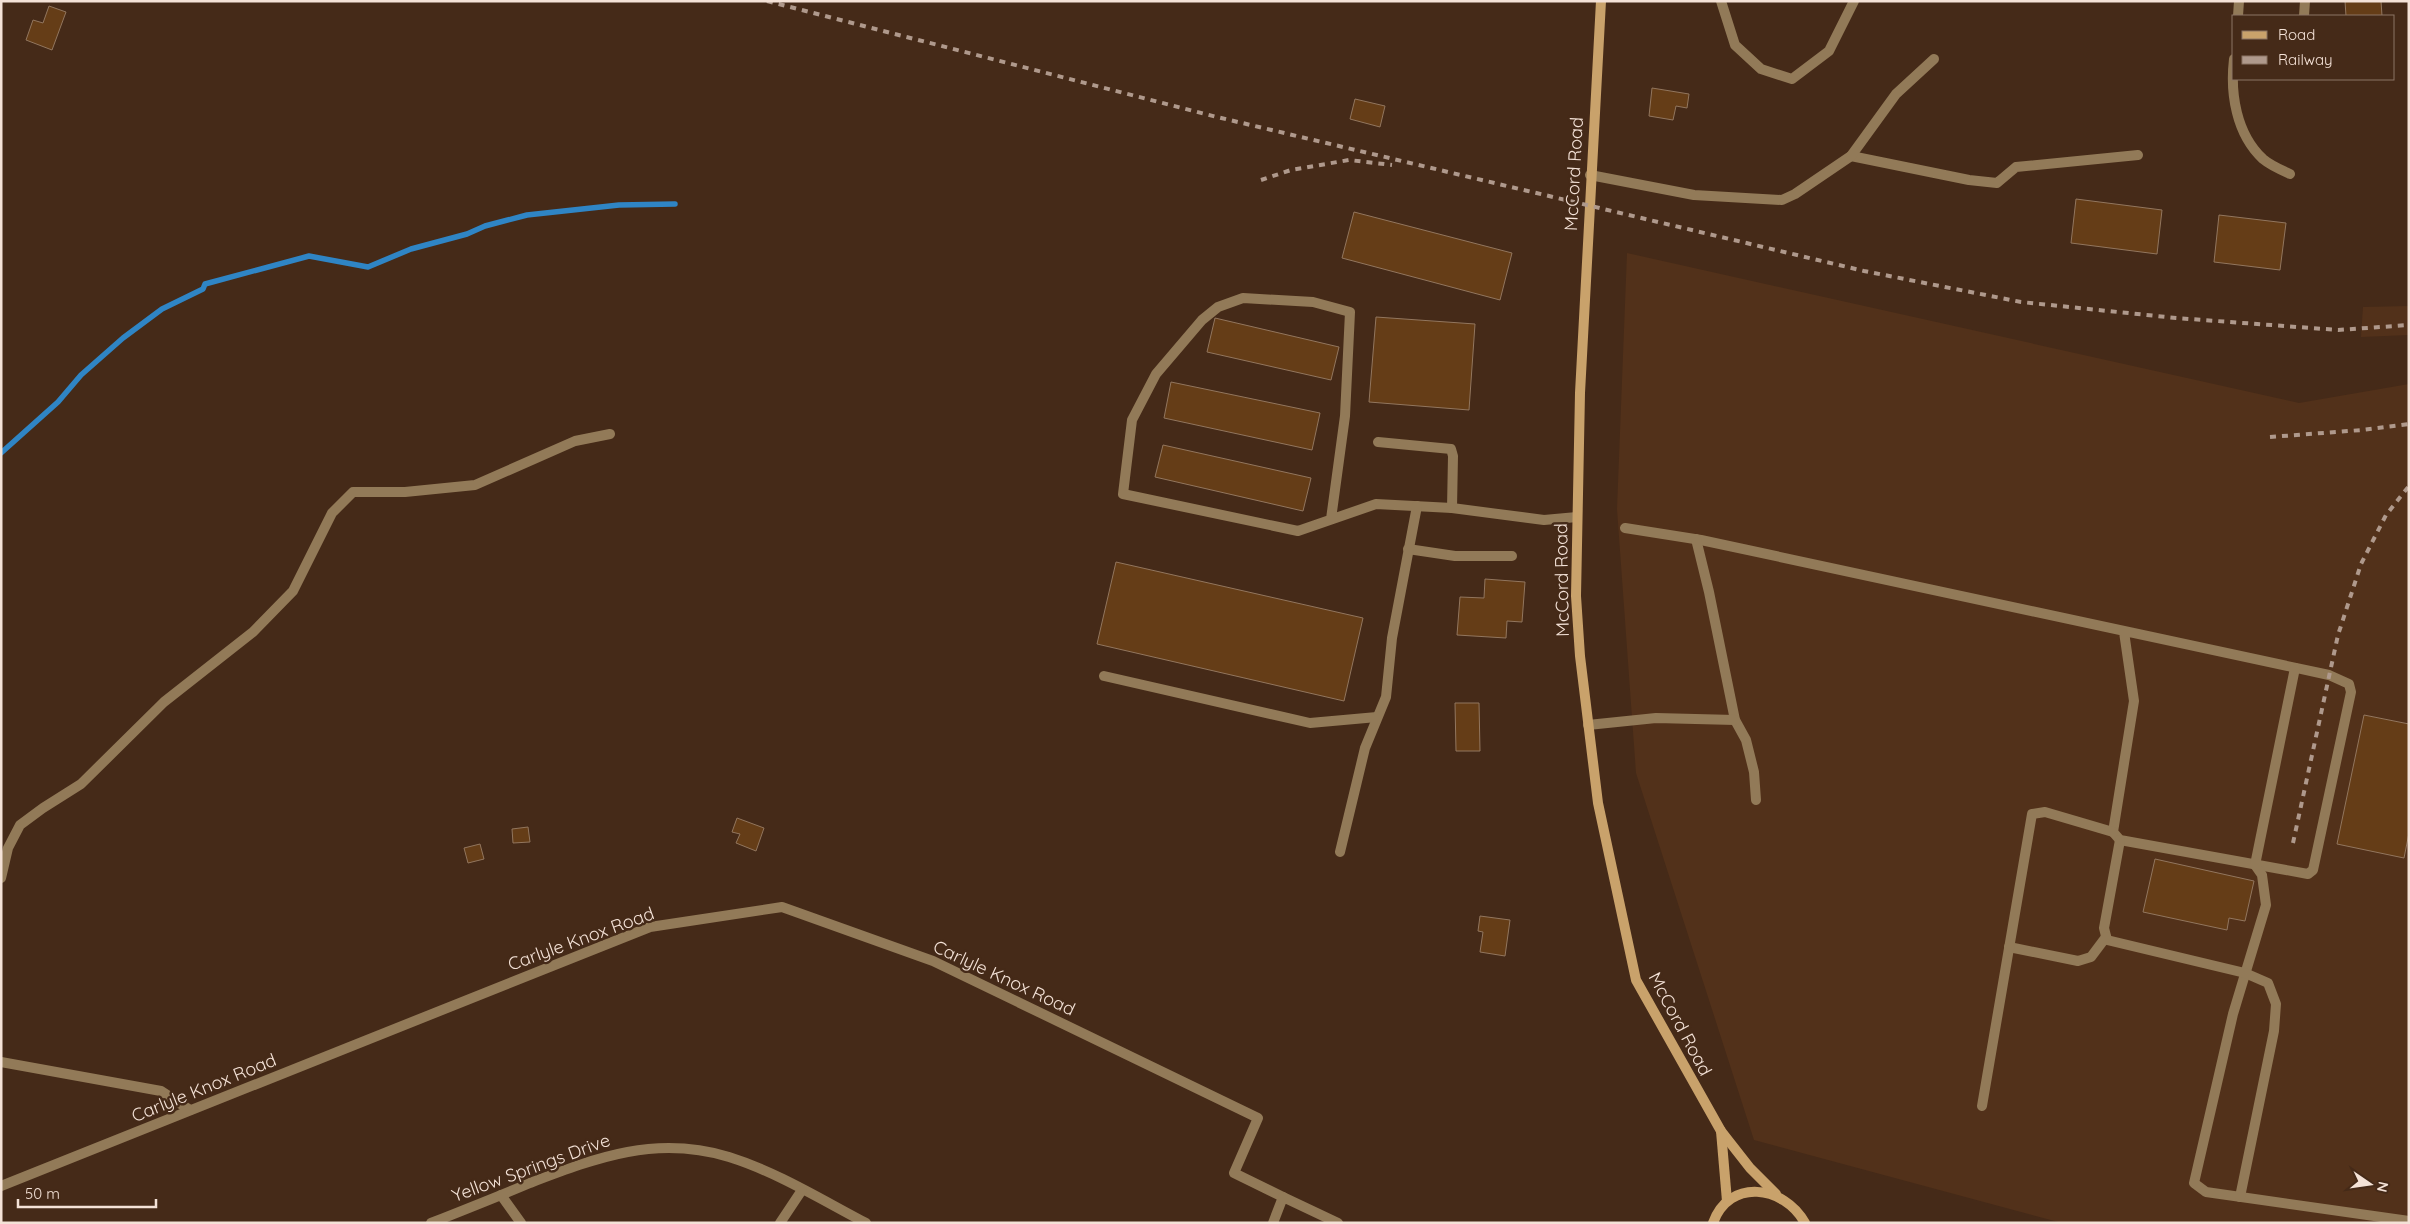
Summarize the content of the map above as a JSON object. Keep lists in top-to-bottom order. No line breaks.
{"streets":{"street":["McCord Road","Carlyle Knox Road","Yellow Springs Drive"]},"legend":["Road","Railway"],"scale_bar":"50 m","north":"right"}
